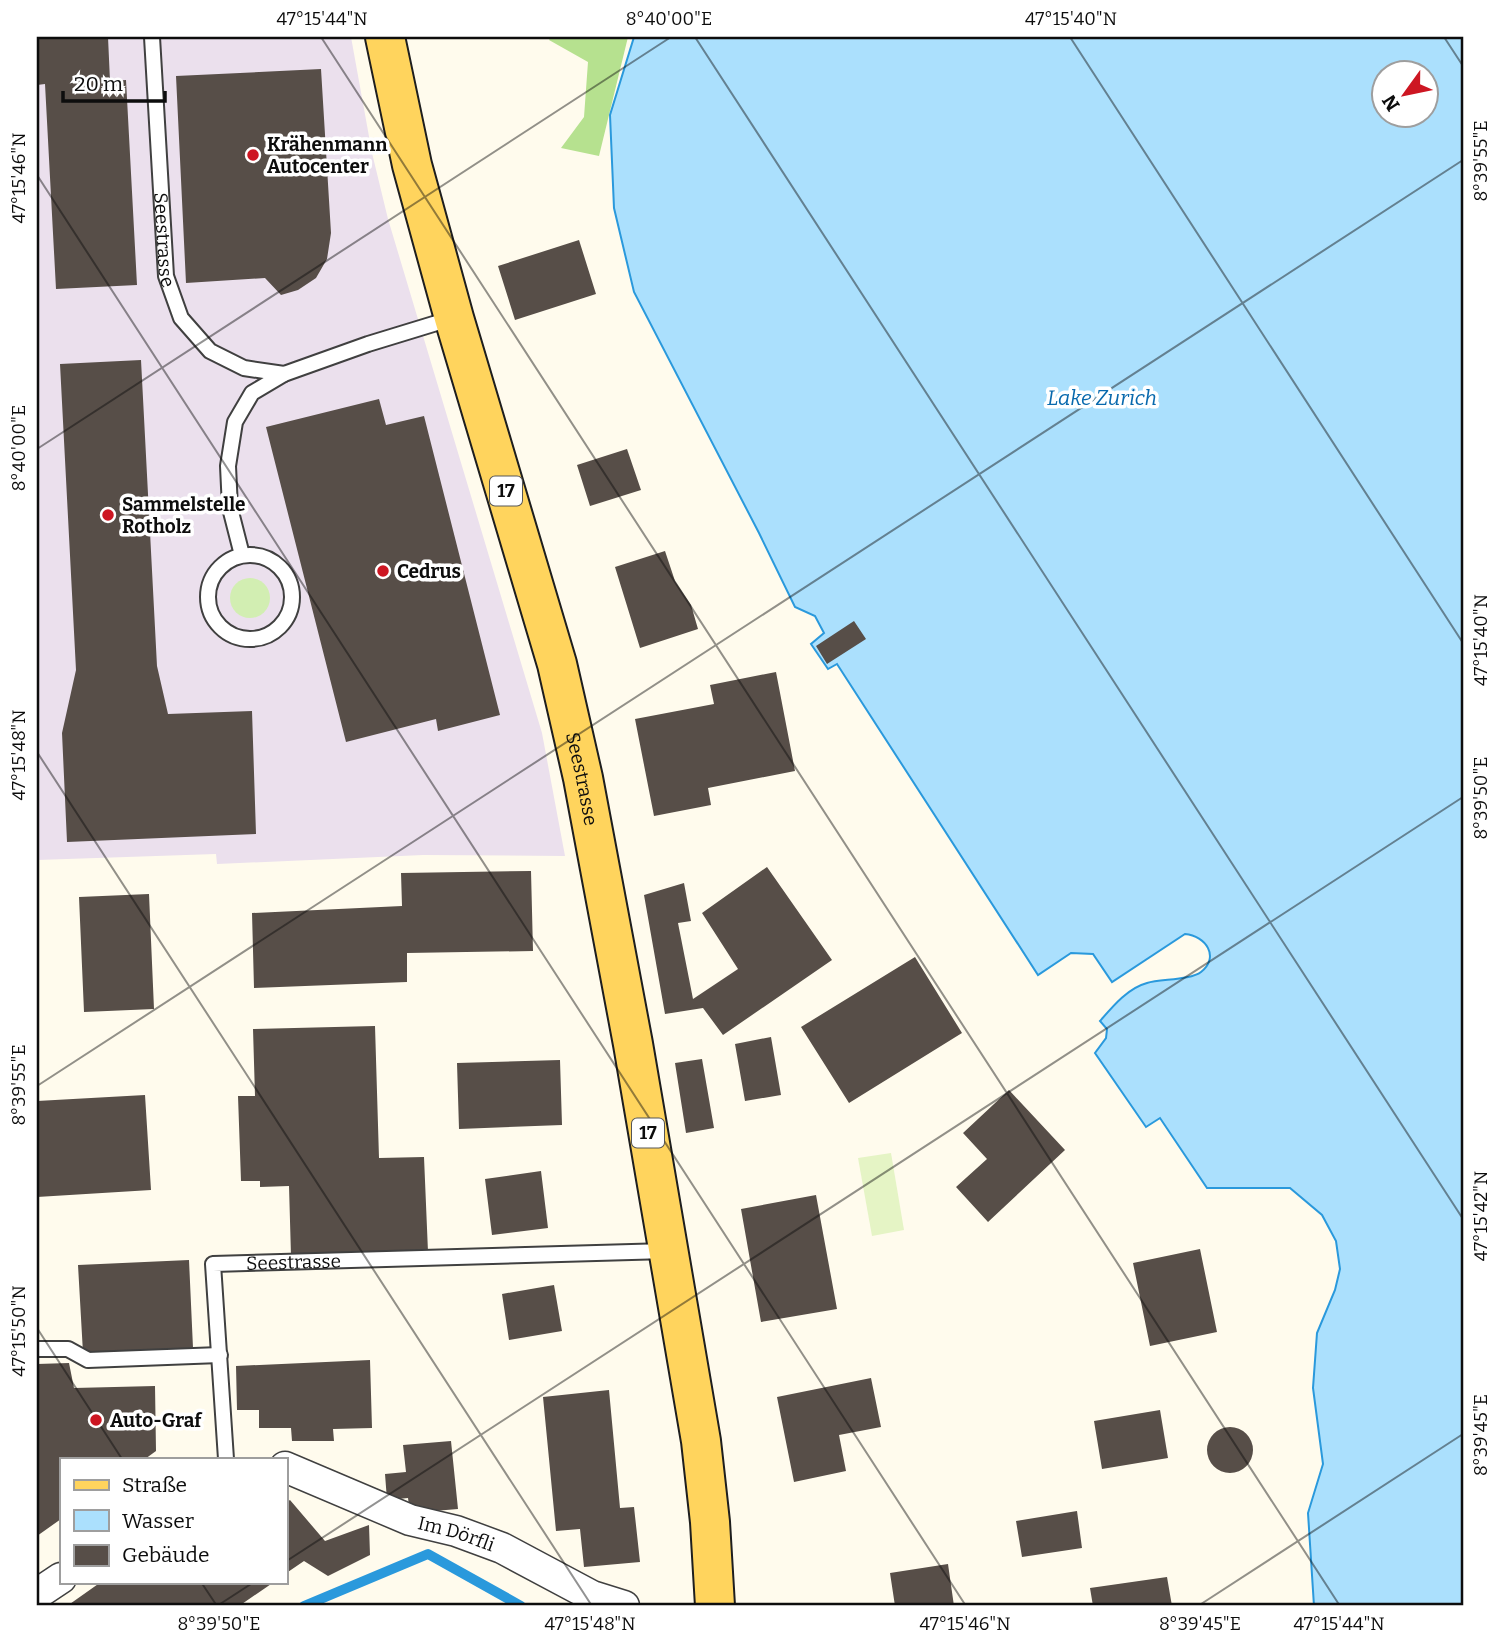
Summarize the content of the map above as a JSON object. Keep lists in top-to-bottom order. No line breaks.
{"streets":{"main road":["Seestrasse","17"],"street":["Im Dörfli"]},"water":["Lake Zurich"],"places":["Krähenmann Autocenter","Sammelstelle Rotholz","Cedrus","Auto-Graf"],"legend":["Straße","Wasser","Gebäude"],"scale_bar":"20 m","north":"bottom left","coordinates":["47°15'44\"N","8°40'00\"E","47°15'40\"N","8°39'55\"E","47°15'46\"N","47°15'48\"N","8°39'50\"E","47°15'42\"N","47°15'50\"N","8°39'45\"E"]}
